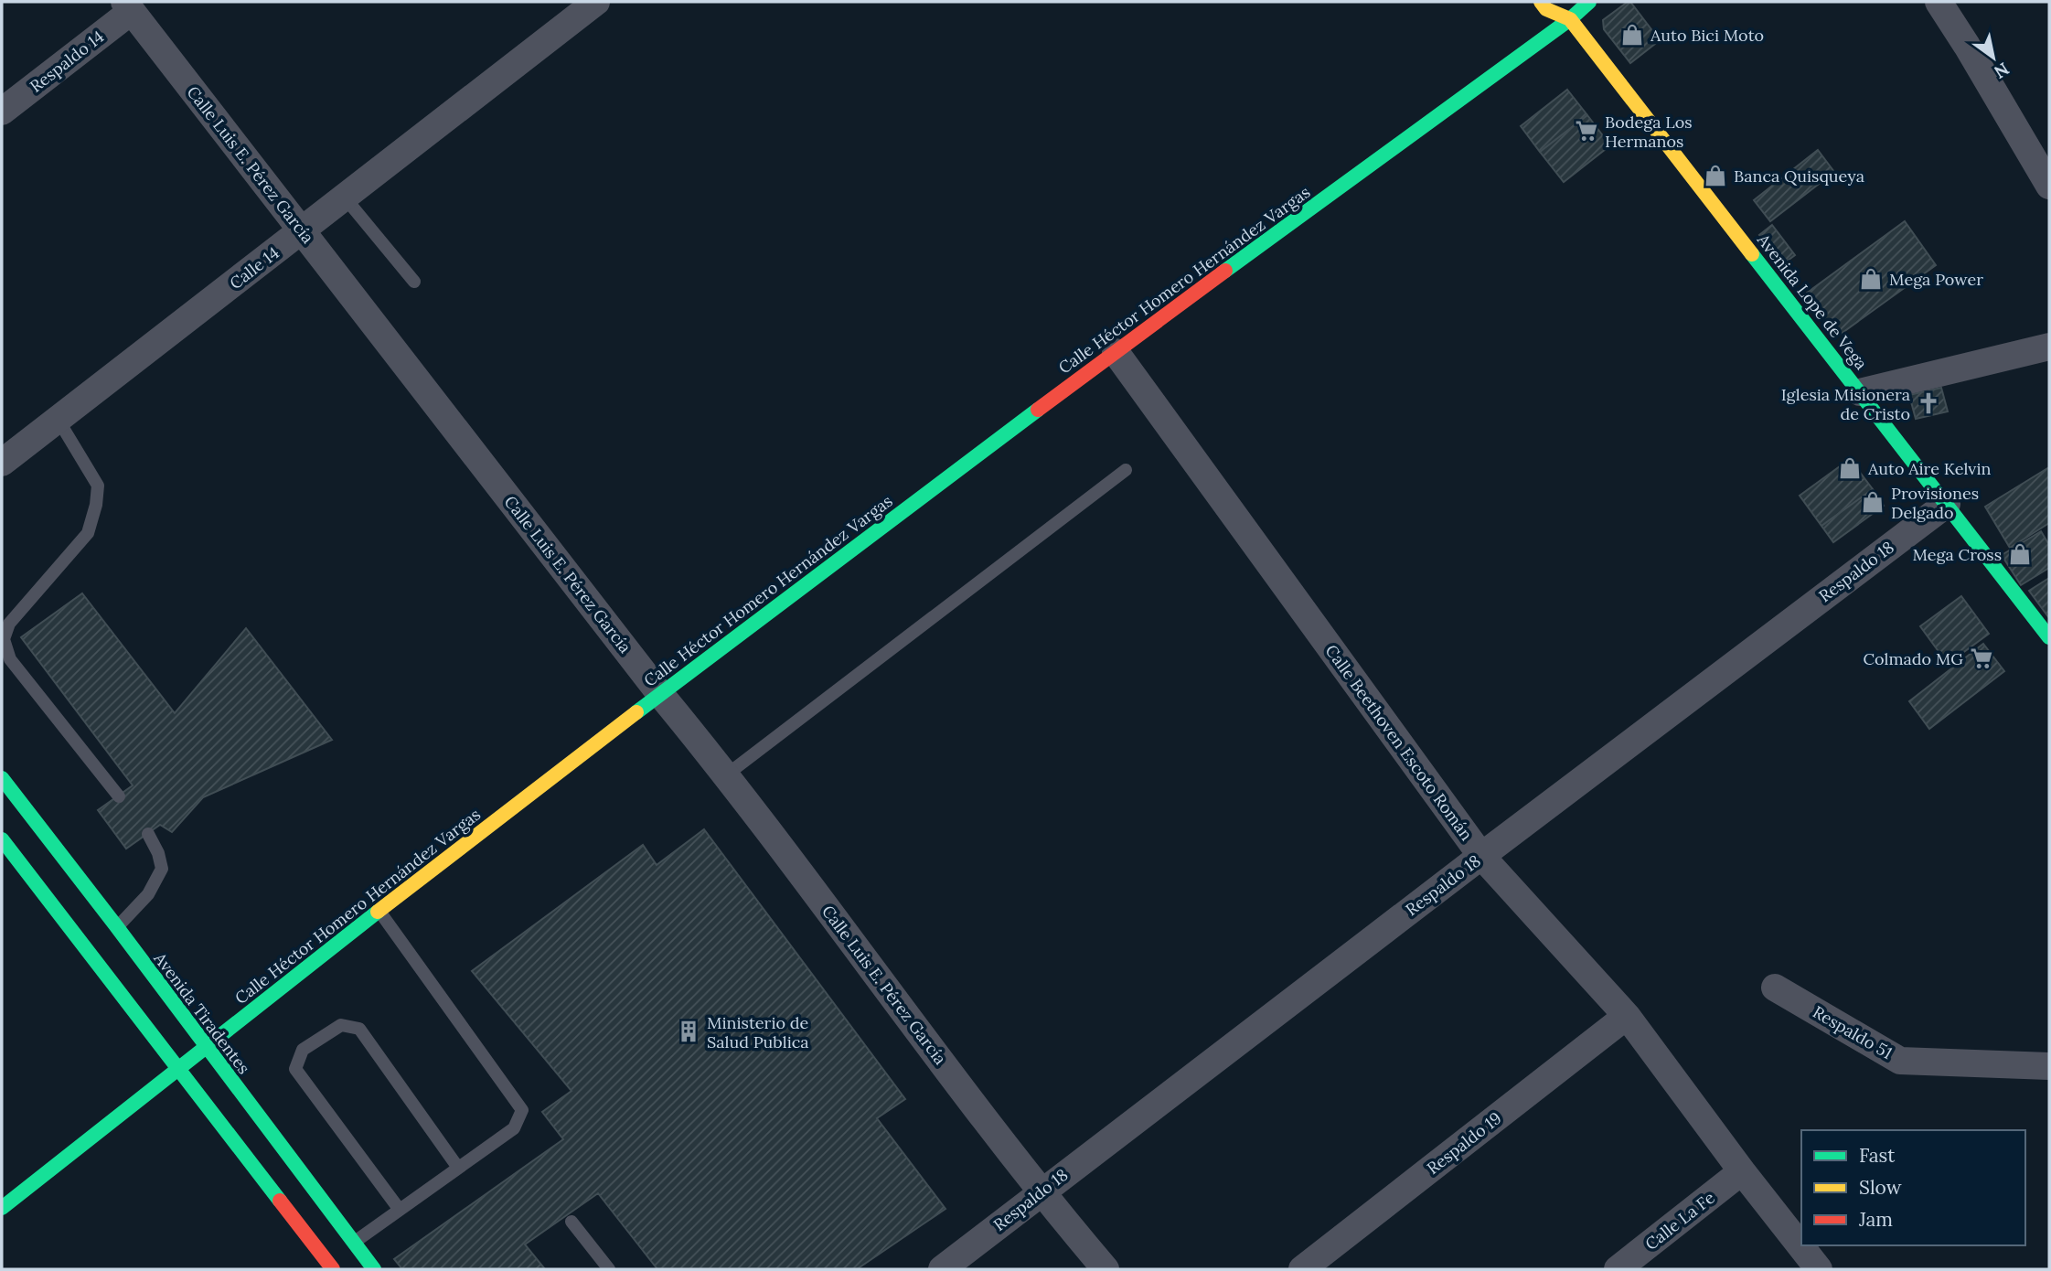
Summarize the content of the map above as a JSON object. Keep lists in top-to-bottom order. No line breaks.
{"streets":{"street":["Respaldo 14","Calle Luis E. Pérez García","Calle 14","Calle Héctor Homero Hernández Vargas","Avenida Lope de Vega","Respaldo 18","Calle Beethoven Escoto Román","Avenida Tiradentes","Respaldo 51","Respaldo 19","Calle La Fe"]},"crossings":[["Respaldo 14","Calle Luis E. Pérez García"],["Calle Luis E. Pérez García","Calle 14"],["Calle Luis E. Pérez García","Calle Héctor Homero Hernández Vargas"],["Calle Luis E. Pérez García","Respaldo 18"],["Calle Héctor Homero Hernández Vargas","Avenida Lope de Vega"],["Calle Héctor Homero Hernández Vargas","Calle Beethoven Escoto Román"],["Calle Héctor Homero Hernández Vargas","Avenida Tiradentes"],["Avenida Lope de Vega","Respaldo 18"],["Respaldo 18","Calle Beethoven Escoto Román"],["Calle Beethoven Escoto Román","Respaldo 19"],["Calle Beethoven Escoto Román","Calle La Fe"]],"places":{"shop":["Auto Bici Moto","Banca Quisqueya","Mega Power","Auto Aire Kelvin","Provisiones Delgado","Mega Cross"],"supermarket":["Bodega Los Hermanos","Colmado MG"],"church":["Iglesia Misionera de Cristo"],"building":["Ministerio de Salud Publica"]},"legend":["Fast","Slow","Jam"],"north":"bottom right"}
